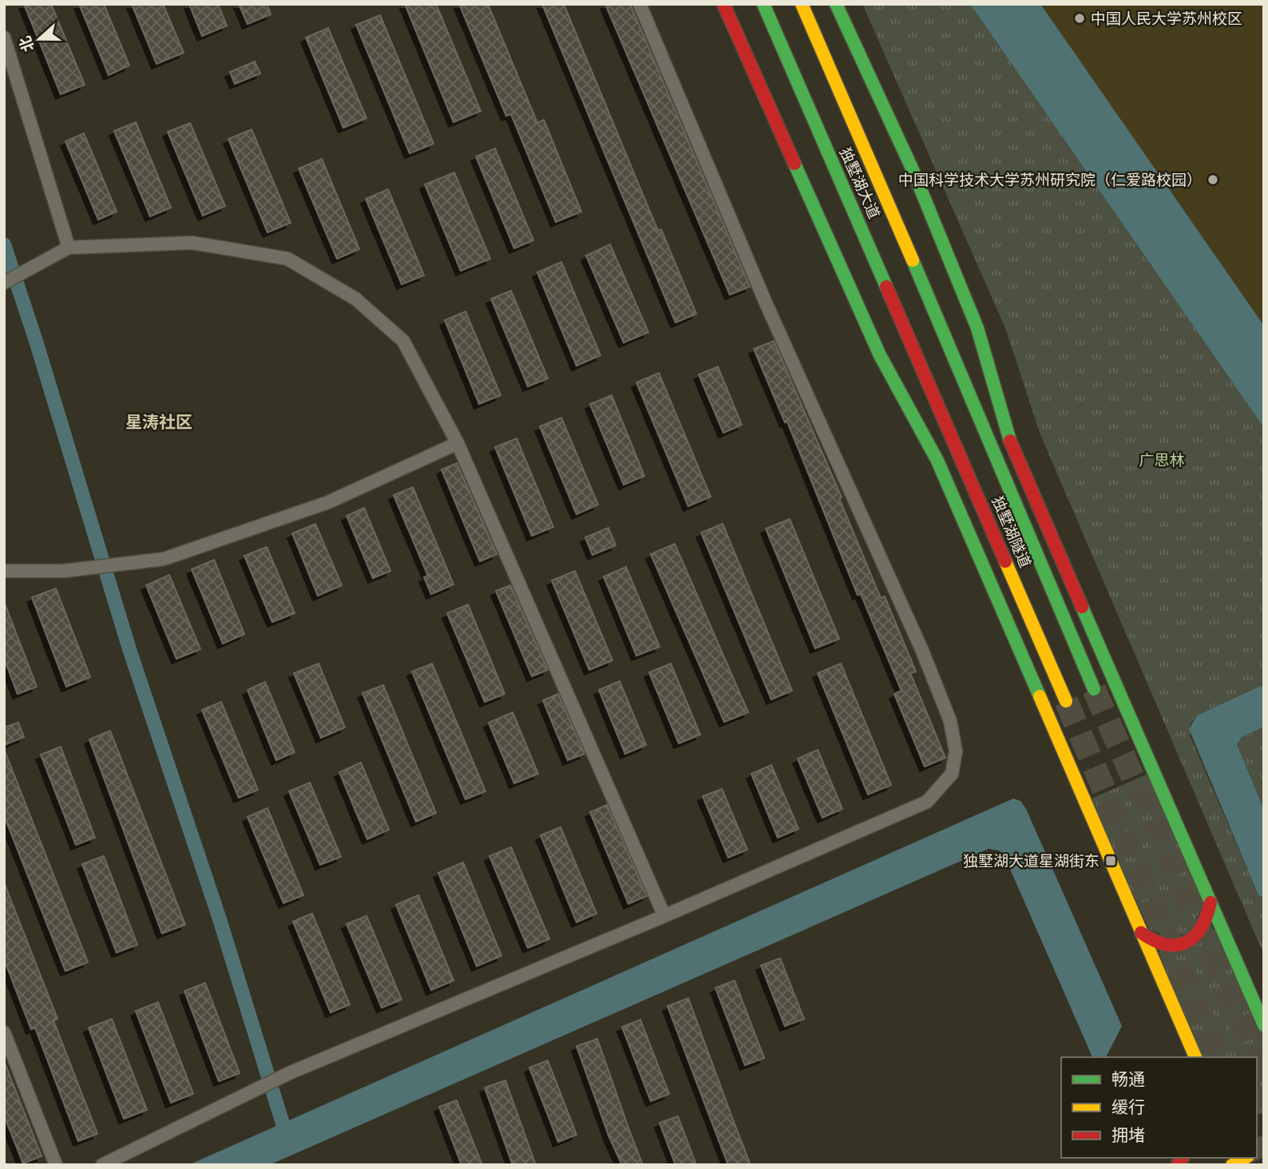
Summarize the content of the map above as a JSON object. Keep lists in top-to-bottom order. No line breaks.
{"streets":{"main road":["独墅湖大道","独墅湖隧道"]},"crossings":[["独墅湖大道","独墅湖隧道"]],"districts":["星涛社区"],"parks":["广思林"],"places":{"other":["中国人民大学苏州校区","中国科学技术大学苏州研究院（仁爱路校园）"],"transit":["独墅湖大道星湖街东"]},"legend":["畅通","缓行","拥堵"],"north":"left"}
